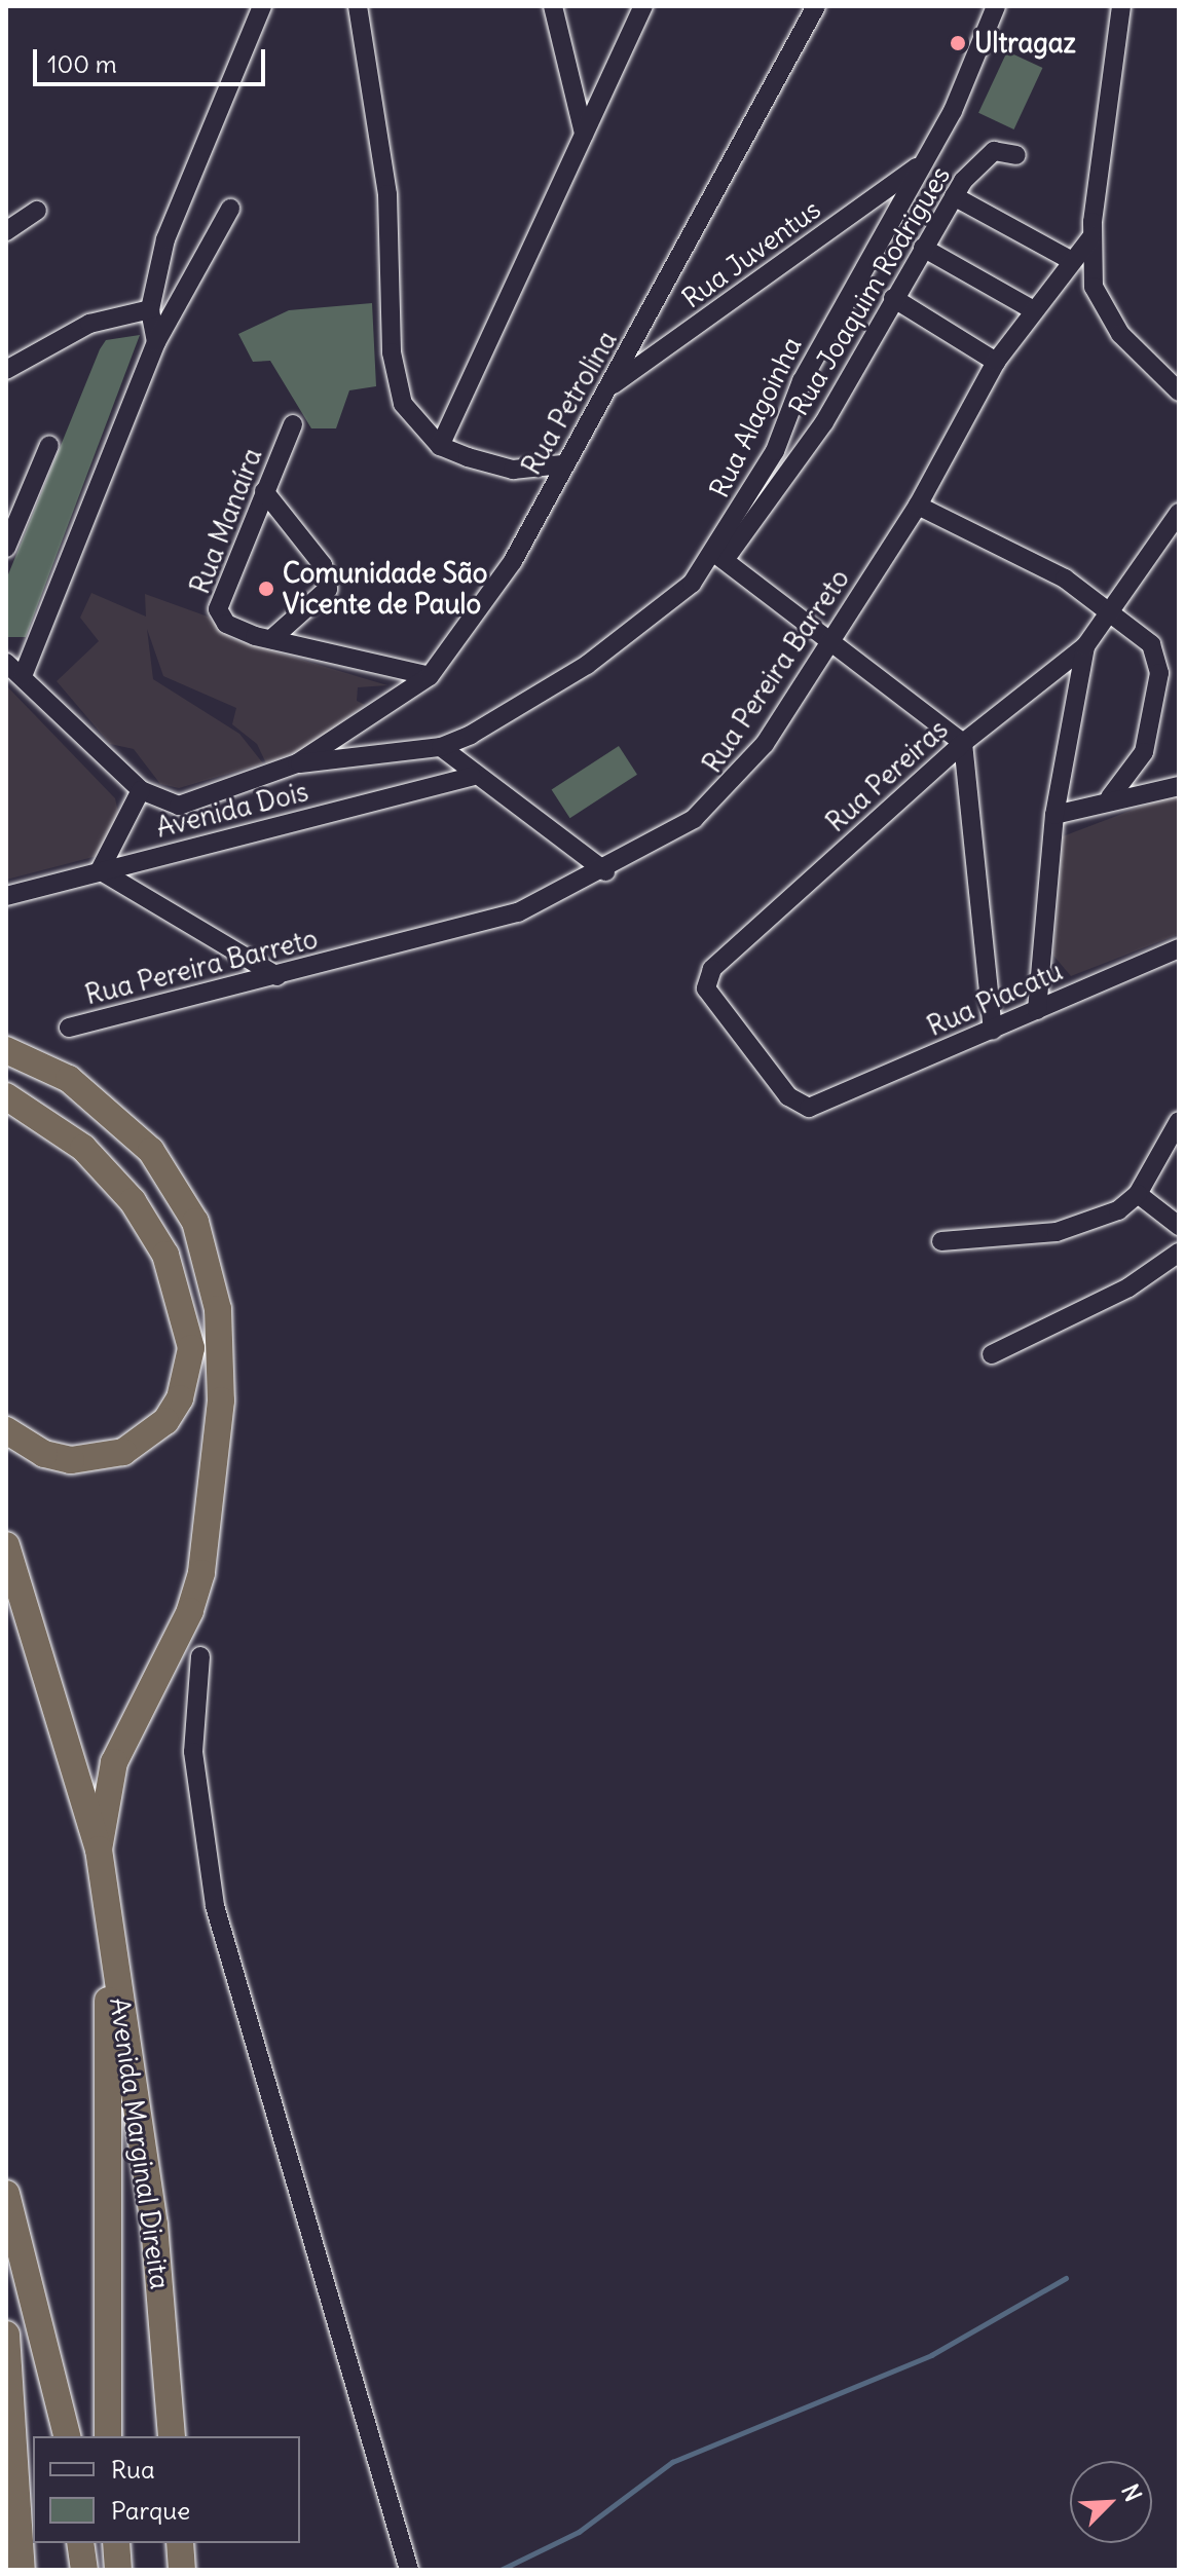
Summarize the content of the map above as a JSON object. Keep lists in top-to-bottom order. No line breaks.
{"streets":{"highway":["Avenida Marginal Direita"],"street":["Rua Juventus","Rua Joaquim Rodrigues","Rua Petrolina","Rua Alagoinha","Rua Manaíra","Rua Pereira Barreto","Rua Pereiras","Avenida Dois","Rua Piacatu"]},"crossings":[["Rua Juventus","Rua Petrolina"],["Rua Juventus","Rua Alagoinha"],["Rua Joaquim Rodrigues","Rua Alagoinha"],["Rua Petrolina","Rua Alagoinha"],["Rua Petrolina","Rua Manaíra"],["Rua Pereiras","Rua Piacatu"]],"places":["Ultragaz","Comunidade São Vicente de Paulo"],"legend":["Rua","Parque"],"scale_bar":"100 m","north":"top right"}
